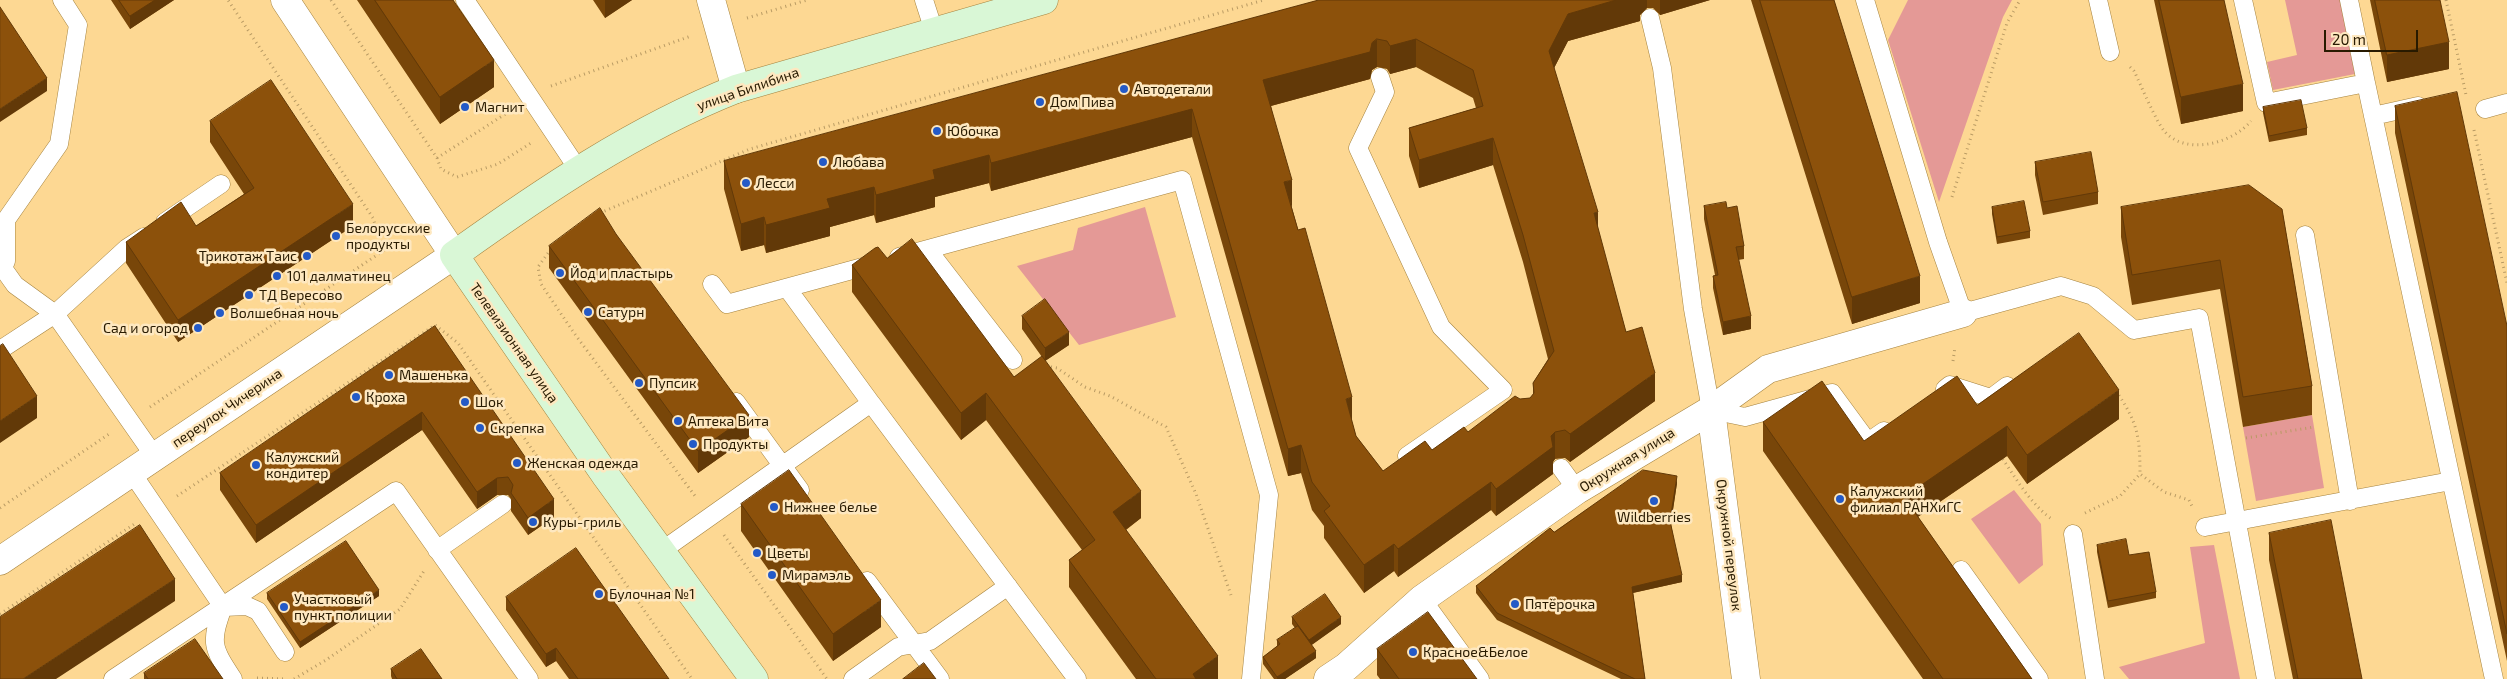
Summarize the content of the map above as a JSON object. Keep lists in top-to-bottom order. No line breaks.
{"streets":{"main road":["улица Билибина","Телевизионная улица"],"street":["переулок Чичерина","Окружная улица","Окружной переулок"]},"crossings":[["улица Билибина","Телевизионная улица"],["улица Билибина","переулок Чичерина"],["Телевизионная улица","переулок Чичерина"],["Окружная улица","Окружной переулок"]],"places":["Автодетали","Дом Пива","Магнит","Юбочка","Любава","Лесси","Белорусские продукты","Трикотаж Таис","Йод и пластырь","101 далматинец","ТД Вересово","Сатурн","Волшебная ночь","Сад и огород","Машенька","Пупсик","Кроха","Шок","Аптека Вита","Скрепка","Продукты","Женская одежда","Калужский кондитер","Калужский филиал РАНХиГС","Wildberries","Нижнее белье","Куры-гриль","Цветы","Мирамэль","Булочная №1","Пятёрочка","Участковый пункт полиции","Красное&Белое"],"scale_bar":"20 m"}
